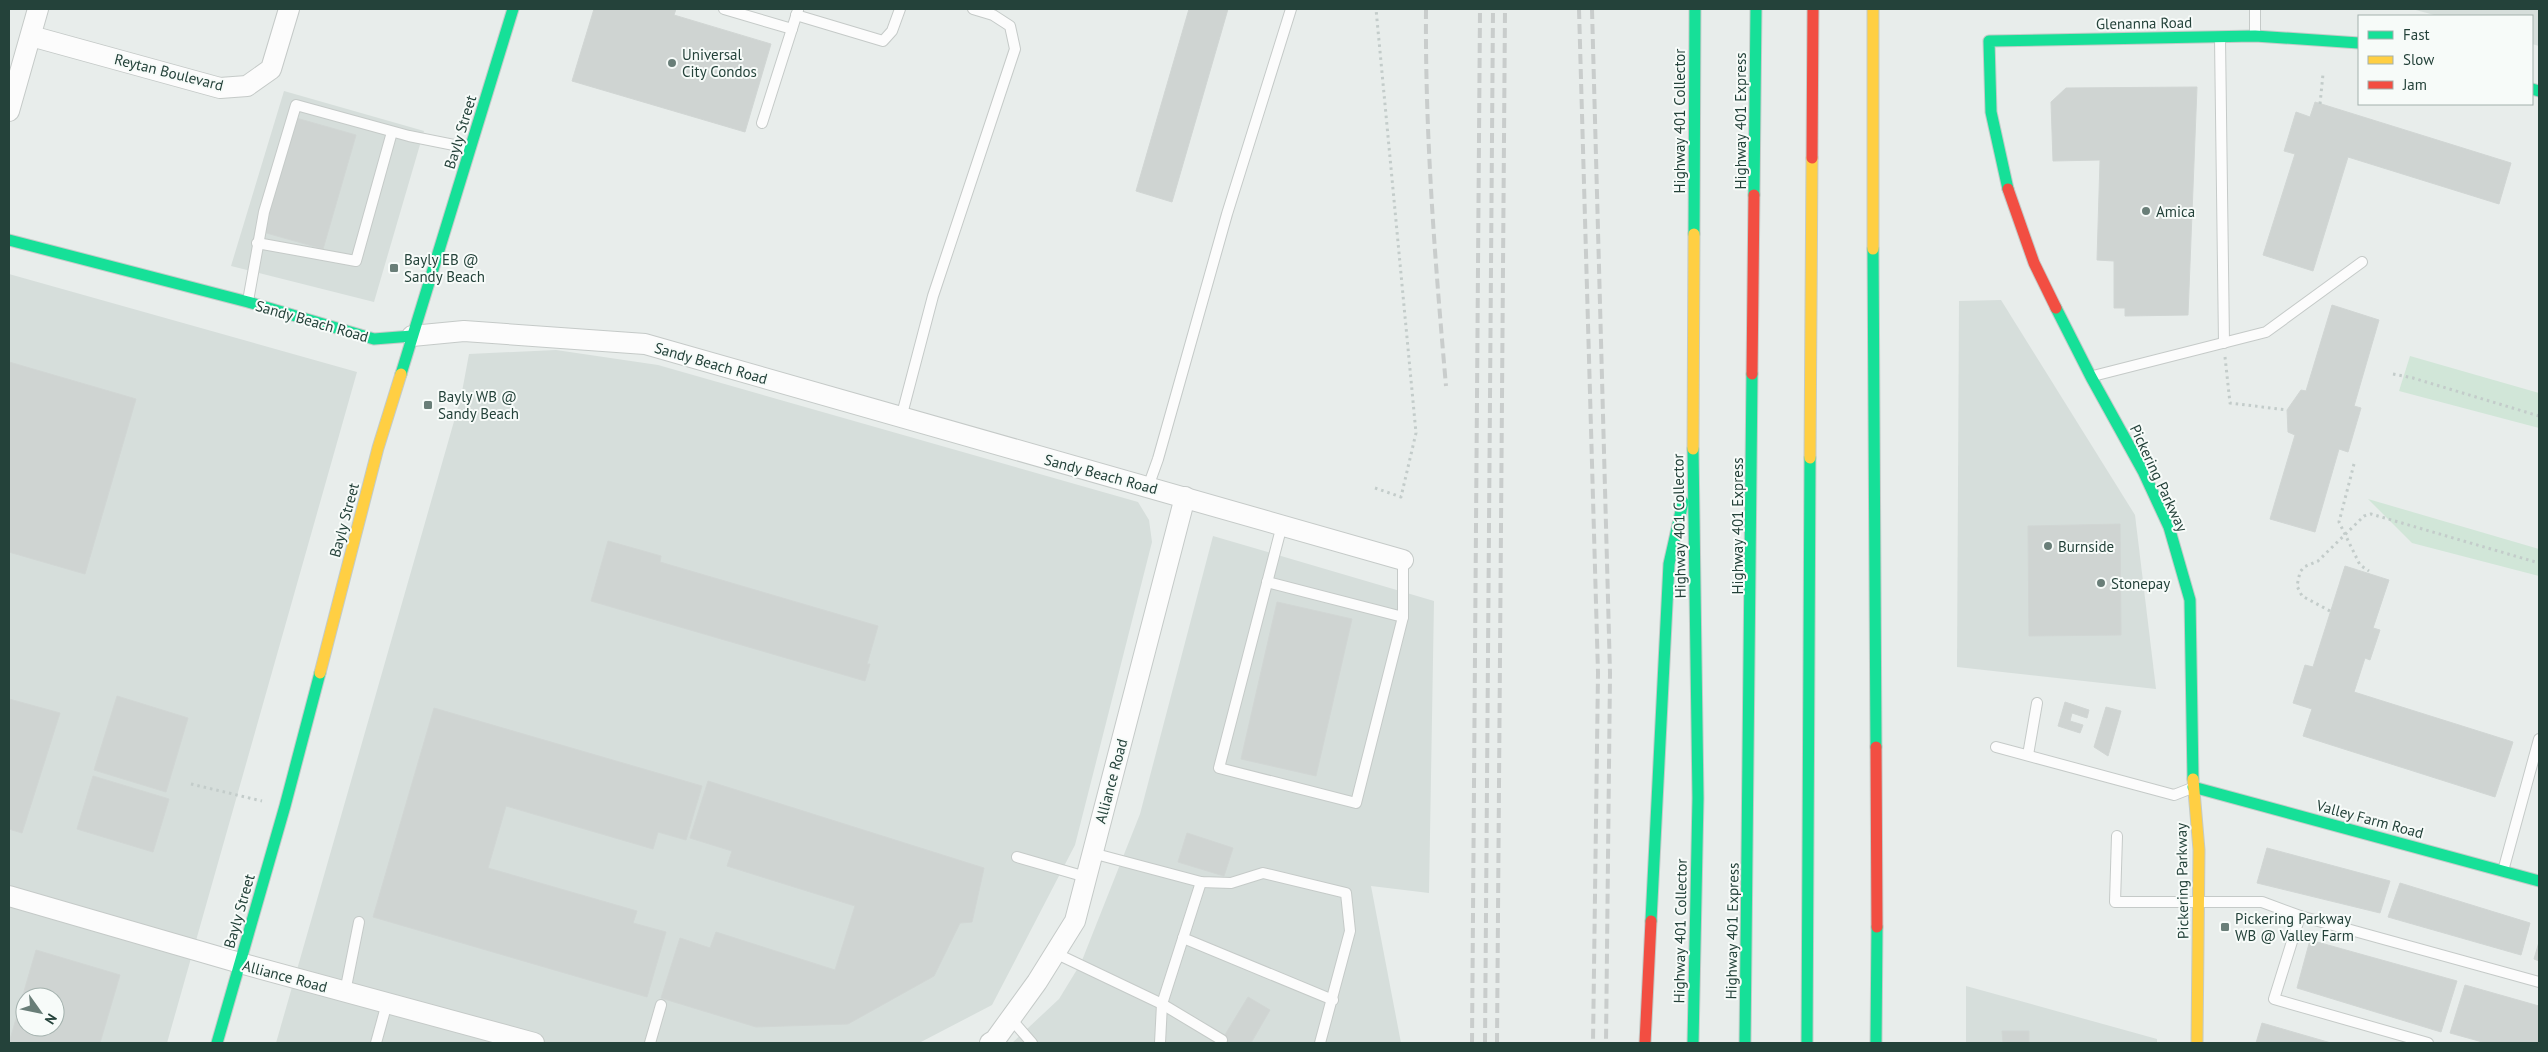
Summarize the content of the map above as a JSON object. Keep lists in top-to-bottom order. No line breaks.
{"streets":{"main road":["Glenanna Road","Highway 401 Collector","Highway 401 Express","Bayly Street","Sandy Beach Road","Pickering Parkway","Valley Farm Road"],"street":["Reytan Boulevard","Alliance Road"]},"crossings":[["Glenanna Road","Pickering Parkway"],["Bayly Street","Sandy Beach Road"],["Bayly Street","Alliance Road"],["Sandy Beach Road","Alliance Road"],["Pickering Parkway","Valley Farm Road"]],"places":{"other":["Universal City Condos","Amica","Burnside","Stonepay"],"transit":["Bayly EB @ Sandy Beach","Bayly WB @ Sandy Beach","Pickering Parkway WB @ Valley Farm"]},"legend":["Fast","Slow","Jam"],"north":"bottom right"}
